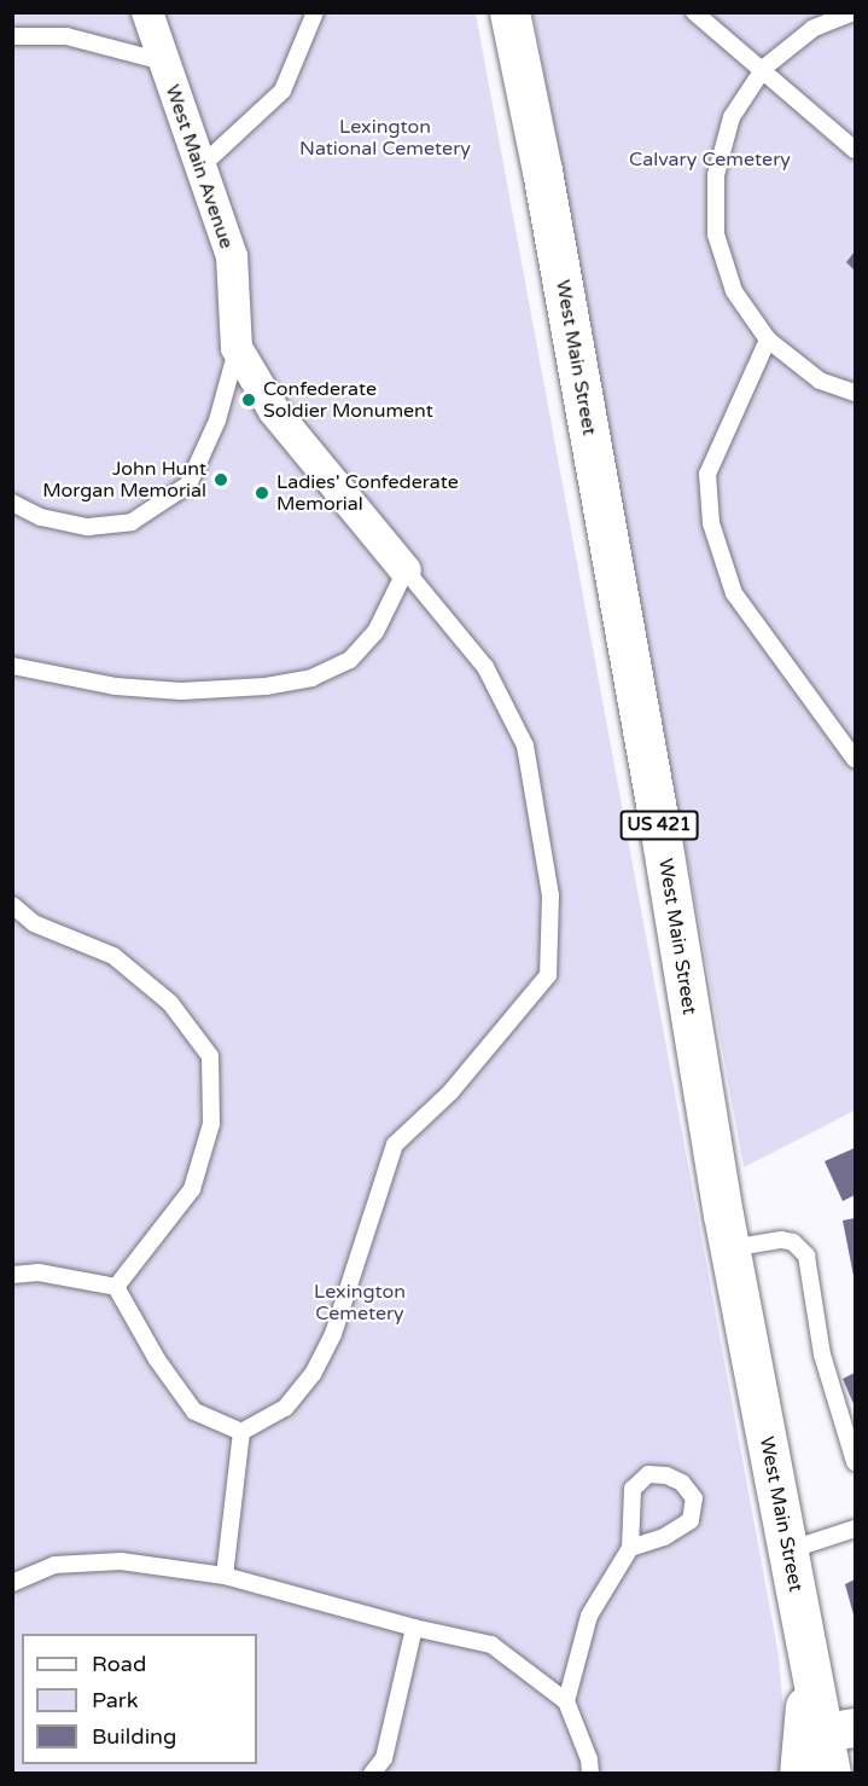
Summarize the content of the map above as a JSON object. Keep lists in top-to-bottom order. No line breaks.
{"streets":{"main road":["West Main Street","US 421"],"street":["West Main Avenue"]},"parks":["Lexington National Cemetery","Calvary Cemetery","Lexington Cemetery"],"places":["Confederate Soldier Monument","John Hunt Morgan Memorial","Ladies' Confederate Memorial"],"legend":["Road","Park","Building"]}
